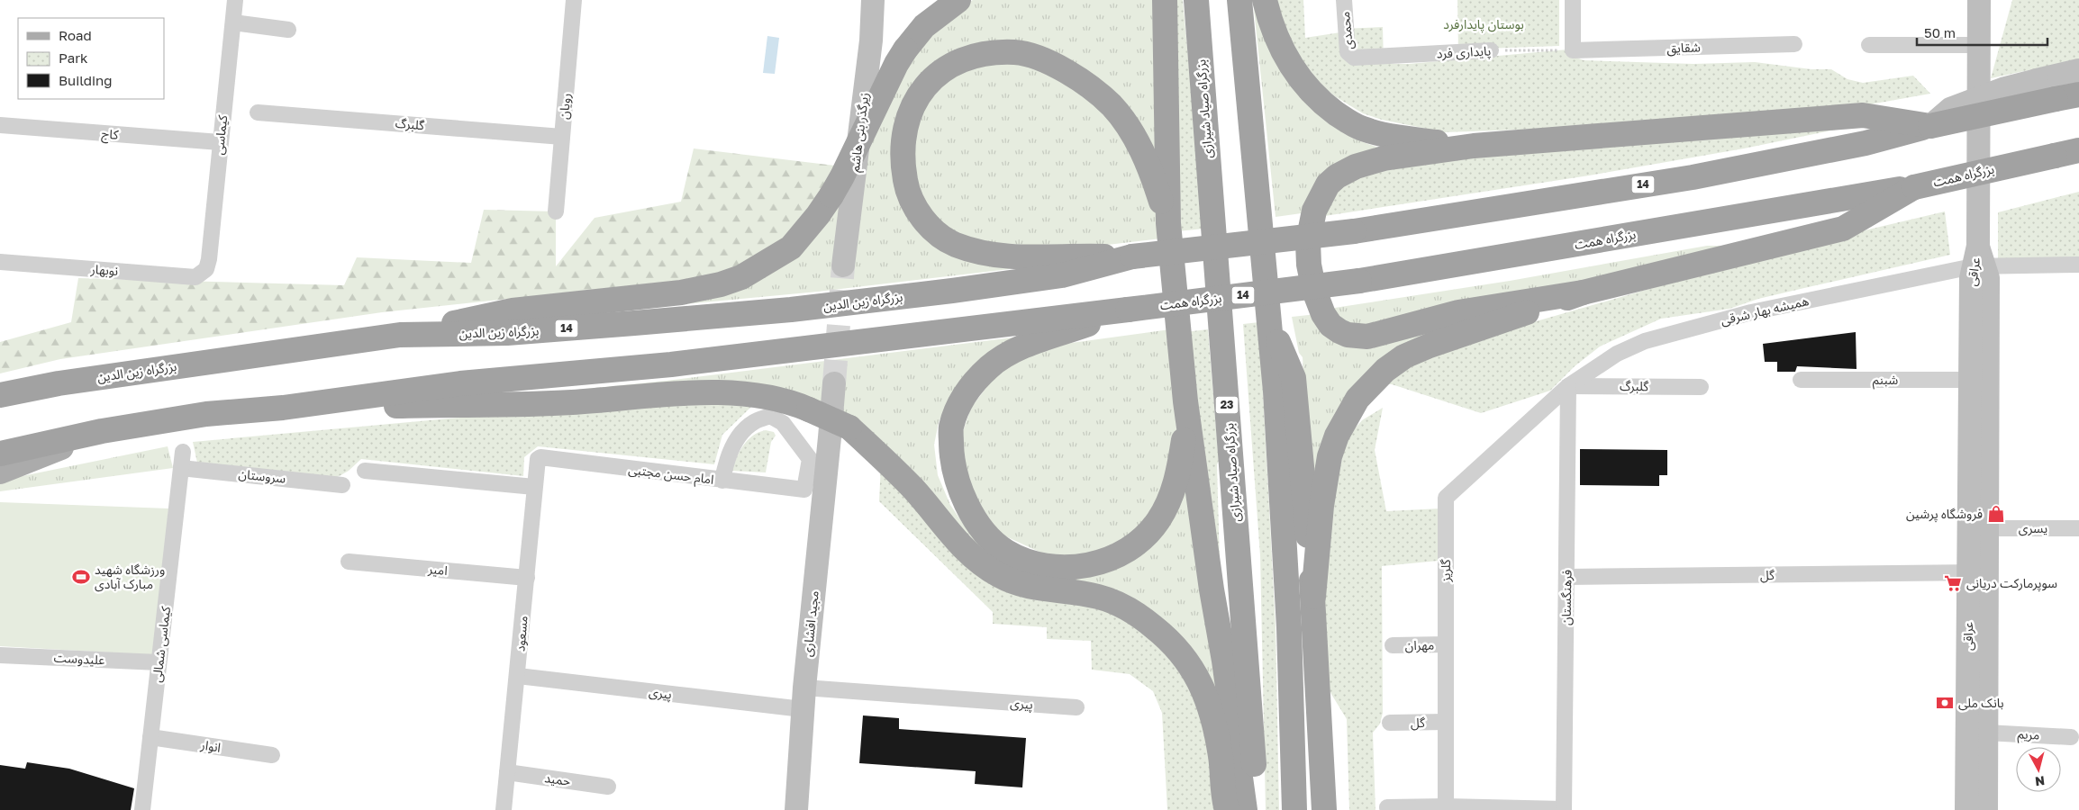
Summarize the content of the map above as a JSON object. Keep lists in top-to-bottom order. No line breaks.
{"streets":{"highway":["بزرگراه صیاد شیرازی","بزرگراه همت","14","بزرگراه زین الدین","23"],"main road":["زیرگذر بنی هاشم","عراقی","مجید افشاری"],"street":["محمدی","شقایق","پایداری فرد","رویان","گلبرگ","کاج","کیماسی","نوبهار","همیشه بهار شرقی","شبنم","امام حسن مجتبی","سروستان","یسری","امیر","گلریز","گل","فرهنگستان","مسعود","کیماسی شمالی","مهران","علیدوست","پیری","مریم","انوار","حمید"]},"crossings":[["محمدی","پایداری فرد"],["شقایق","پایداری فرد"],["رویان","گلبرگ"],["گلبرگ","همیشه بهار شرقی"],["گلبرگ","گلریز"],["گلبرگ","فرهنگستان"],["کاج","کیماسی"],["کیماسی","نوبهار"],["بزرگراه همت","14"],["14","بزرگراه زین الدین"],["عراقی","همیشه بهار شرقی"],["عراقی","شبنم"],["عراقی","یسری"],["عراقی","گل"],["عراقی","مریم"],["همیشه بهار شرقی","گلریز"],["همیشه بهار شرقی","فرهنگستان"],["امام حسن مجتبی","مسعود"],["سروستان","کیماسی شمالی"],["امیر","مسعود"],["گلریز","گل"],["گلریز","فرهنگستان"],["گلریز","مهران"],["گل","فرهنگستان"],["مجید افشاری","پیری"],["مسعود","پیری"],["مسعود","حمید"],["کیماسی شمالی","علیدوست"],["کیماسی شمالی","انوار"]],"parks":["بوستان پایدارفرد"],"places":{"shop":["فروشگاه پرشین"],"sports":["ورزشگاه شهید مبارک آبادی"],"supermarket":["سوپرمارکت دریانی"],"bank":["بانک ملی"]},"legend":["Road","Park","Building"],"scale_bar":"50 m","north":"bottom"}
